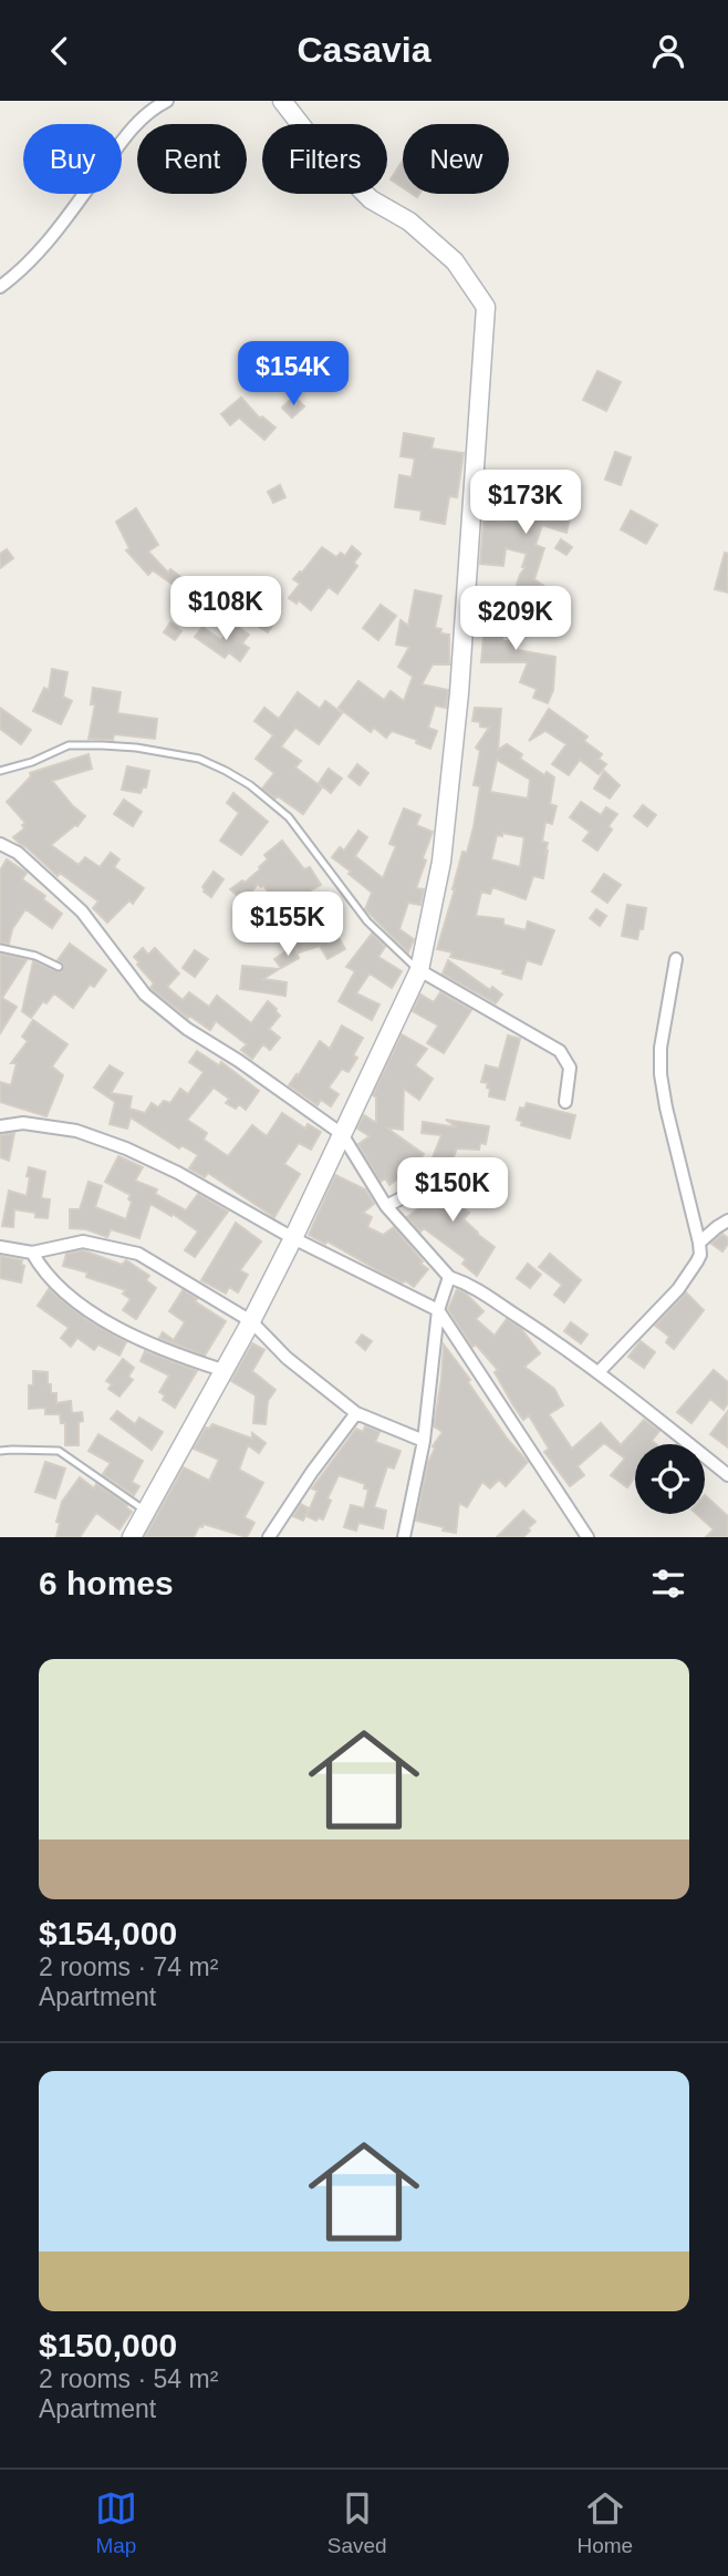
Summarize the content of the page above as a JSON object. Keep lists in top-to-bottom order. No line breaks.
{"page":{"header":"Casavia","chip":["Buy","Rent","Filters","New"],"price":["$154K","$173K","$108K","$209K","$155K","$150K"],"heading":"6 homes","list":[{"name":"$154,000","note":"2 rooms · 74 m² · Apartment"},{"name":"$150,000","note":"2 rooms · 54 m² · Apartment"}],"tabs":["Map","Saved","Home"]}}
